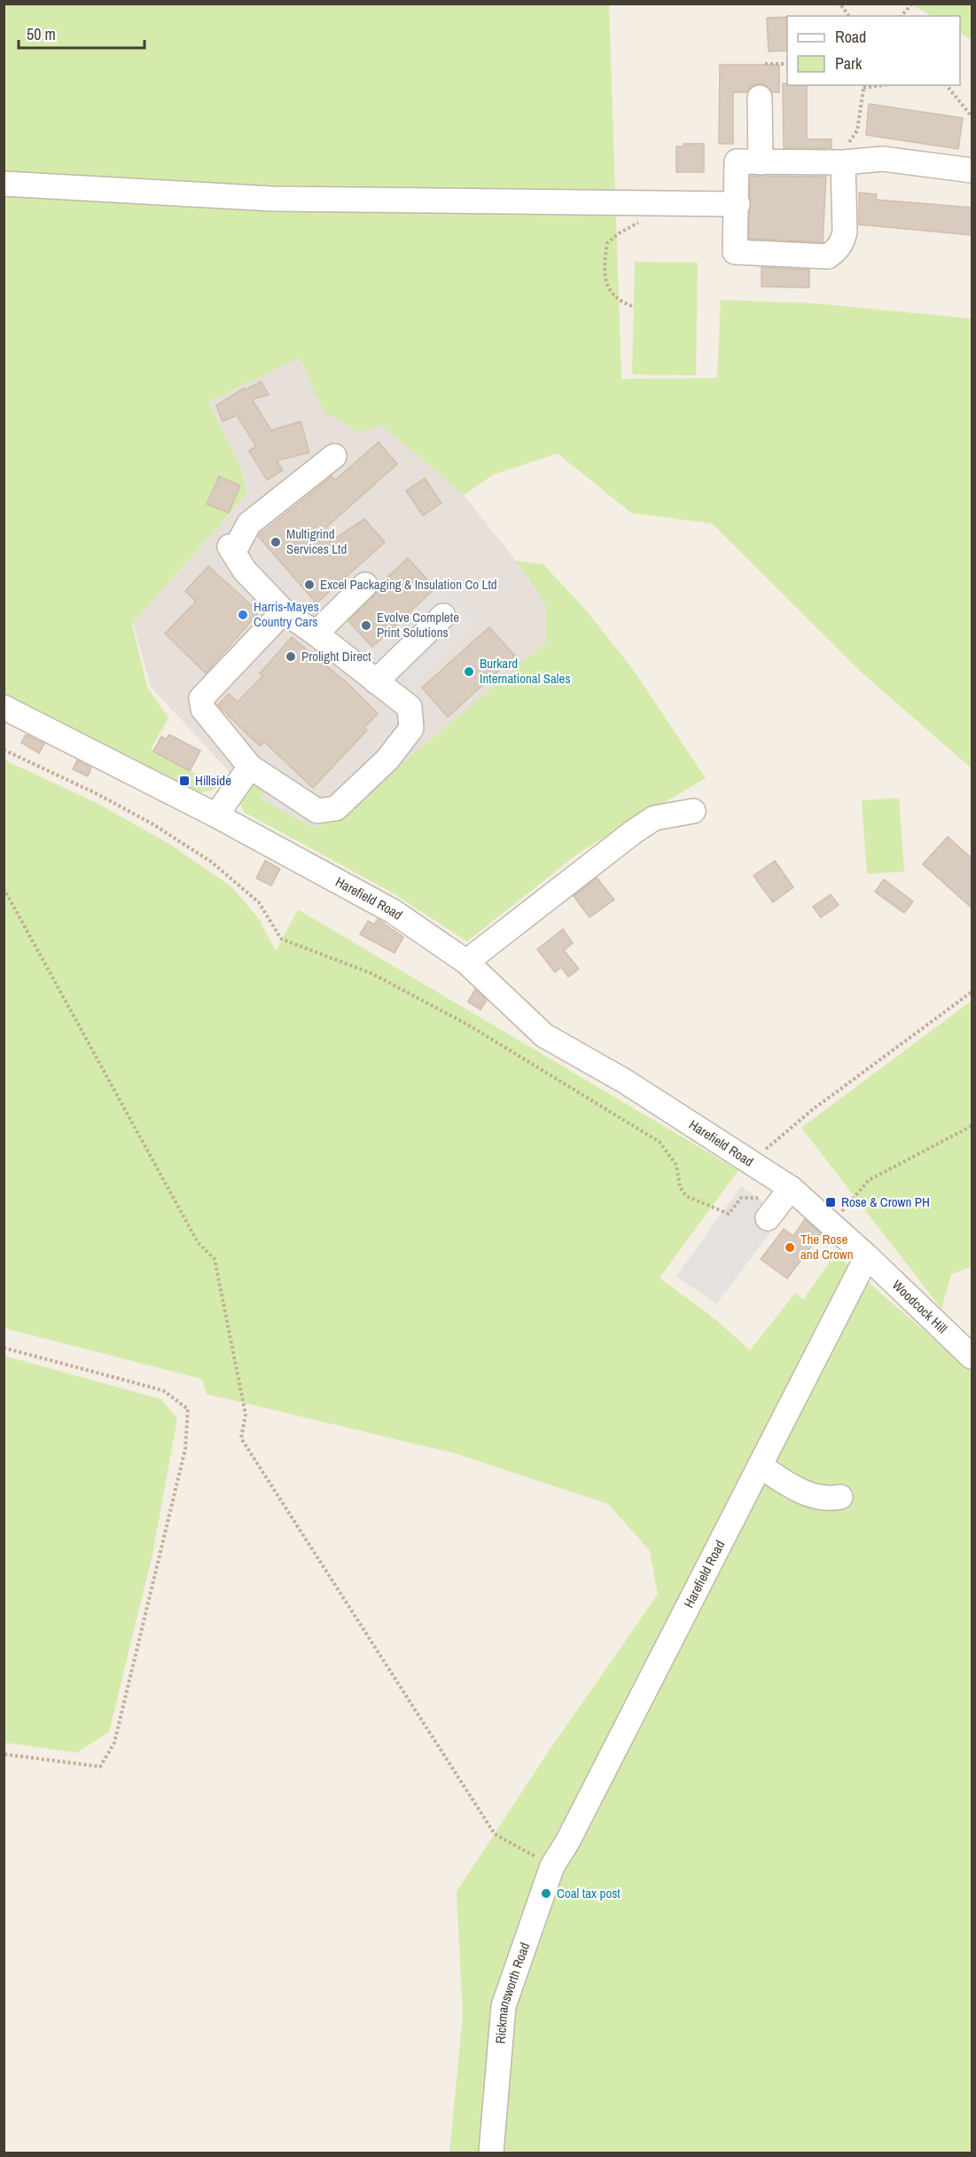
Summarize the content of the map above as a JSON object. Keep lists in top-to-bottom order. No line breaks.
{"streets":{"street":["Harefield Road","Woodcock Hill","Rickmansworth Road"]},"crossings":[["Harefield Road","Woodcock Hill"],["Harefield Road","Rickmansworth Road"]],"places":{"other":["Multigrind Services Ltd","Excel Packaging & Insulation Co Ltd","Harris-Mayes Country Cars","Evolve Complete Print Solutions","Prolight Direct","Burkard International Sales","The Rose and Crown","Coal tax post"],"transit":["Hillside","Rose & Crown PH"]},"legend":["Road","Park"],"scale_bar":"50 m"}
